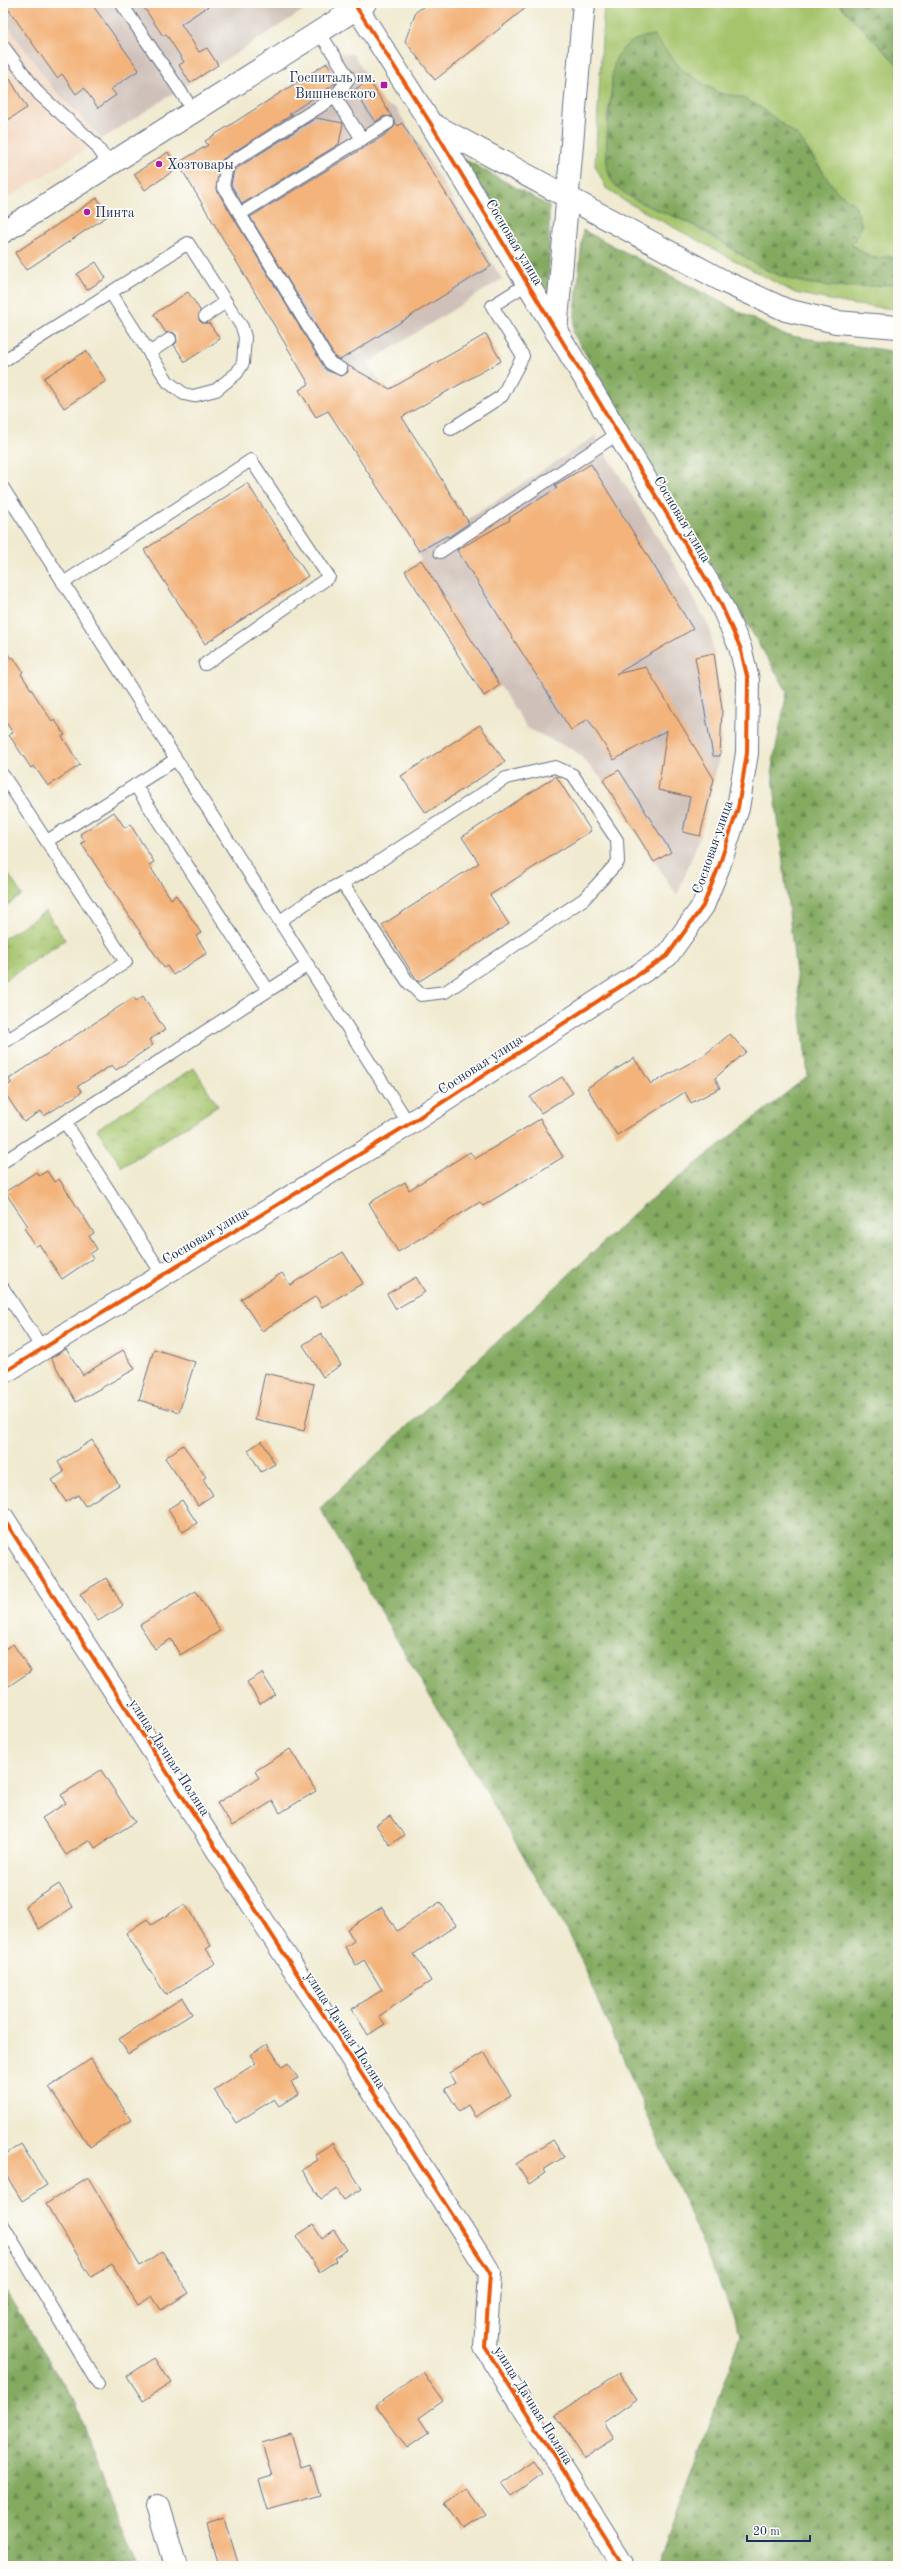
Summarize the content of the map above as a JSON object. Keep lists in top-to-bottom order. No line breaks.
{"streets":{"street":["Сосновая улица","улица Дачная Поляна"]},"places":{"transit":["Госпиталь им. Вишневского"],"other":["Хозтовары","Пинта"]},"scale_bar":"20 m"}
